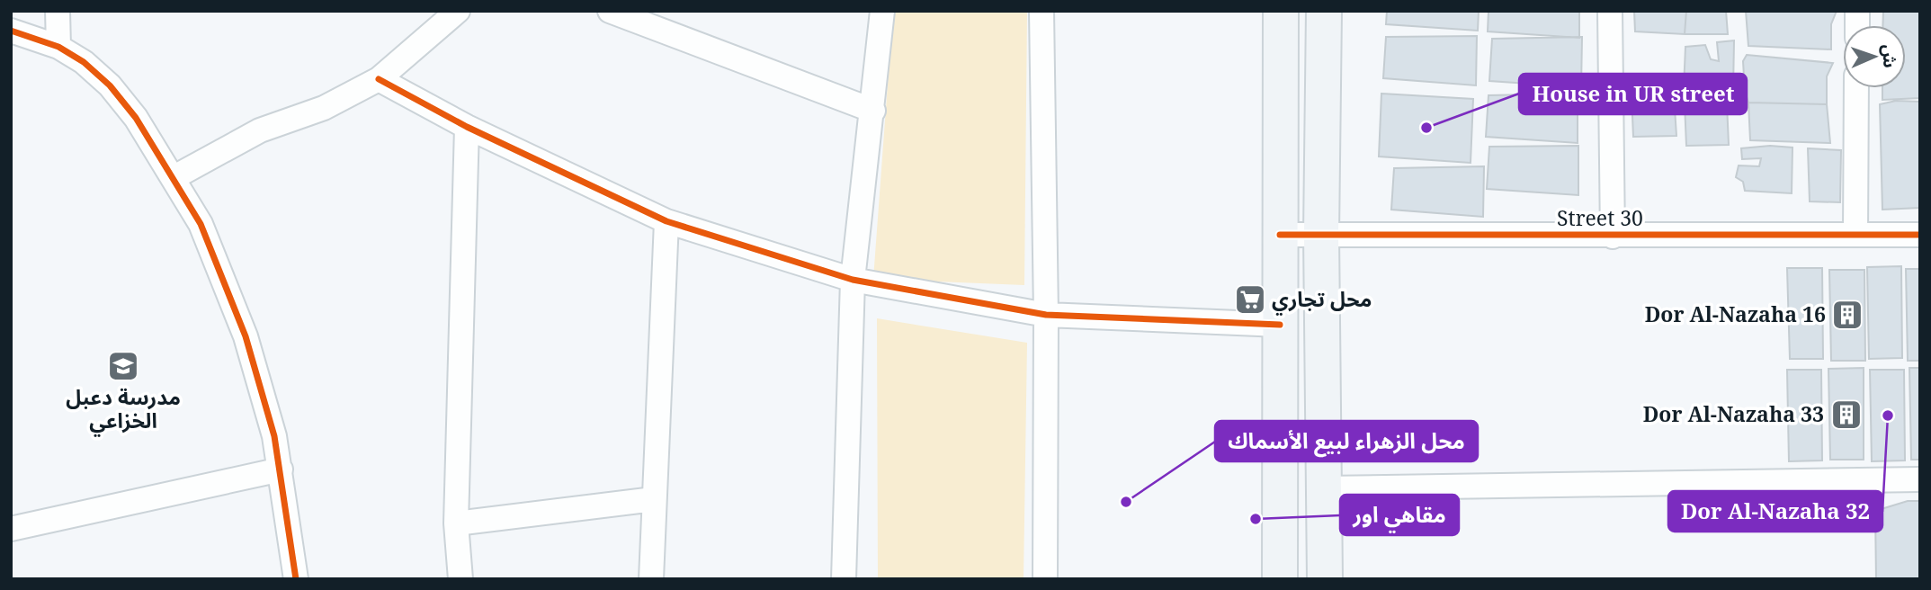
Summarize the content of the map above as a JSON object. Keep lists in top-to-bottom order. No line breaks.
{"streets":{"street":["Street 30"]},"places":{"other":["House in UR street","Dor Al-Nazaha 32","محل الزهراء لبيع الأسماك","مقاهي اور"],"supermarket":["محل تجاري"],"building":["Dor Al-Nazaha 16","Dor Al-Nazaha 33"],"school or university":["مدرسة دعبل الخزاعي"]},"north":"right"}
